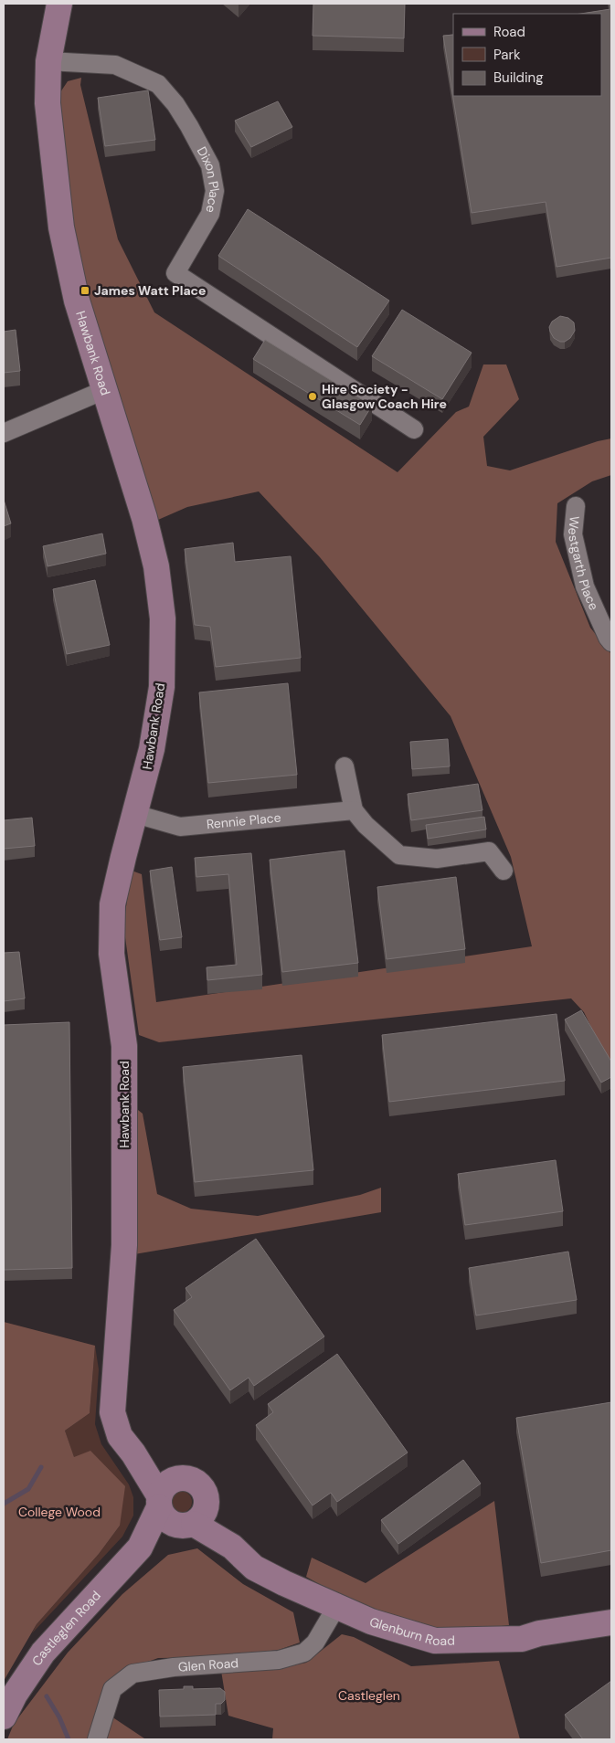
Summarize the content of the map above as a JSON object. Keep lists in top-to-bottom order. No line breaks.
{"streets":{"street":["Dixon Place","Hawbank Road","Westgarth Place","Rennie Place","Castleglen Road","Glenburn Road","Glen Road"]},"crossings":[["Dixon Place","Hawbank Road"],["Hawbank Road","Rennie Place"],["Hawbank Road","Castleglen Road"],["Hawbank Road","Glenburn Road"],["Castleglen Road","Glenburn Road"],["Glenburn Road","Glen Road"]],"parks":["College Wood","Castleglen"],"places":{"transit":["James Watt Place"],"other":["Hire Society - Glasgow Coach Hire"]},"legend":["Road","Park","Building"]}
